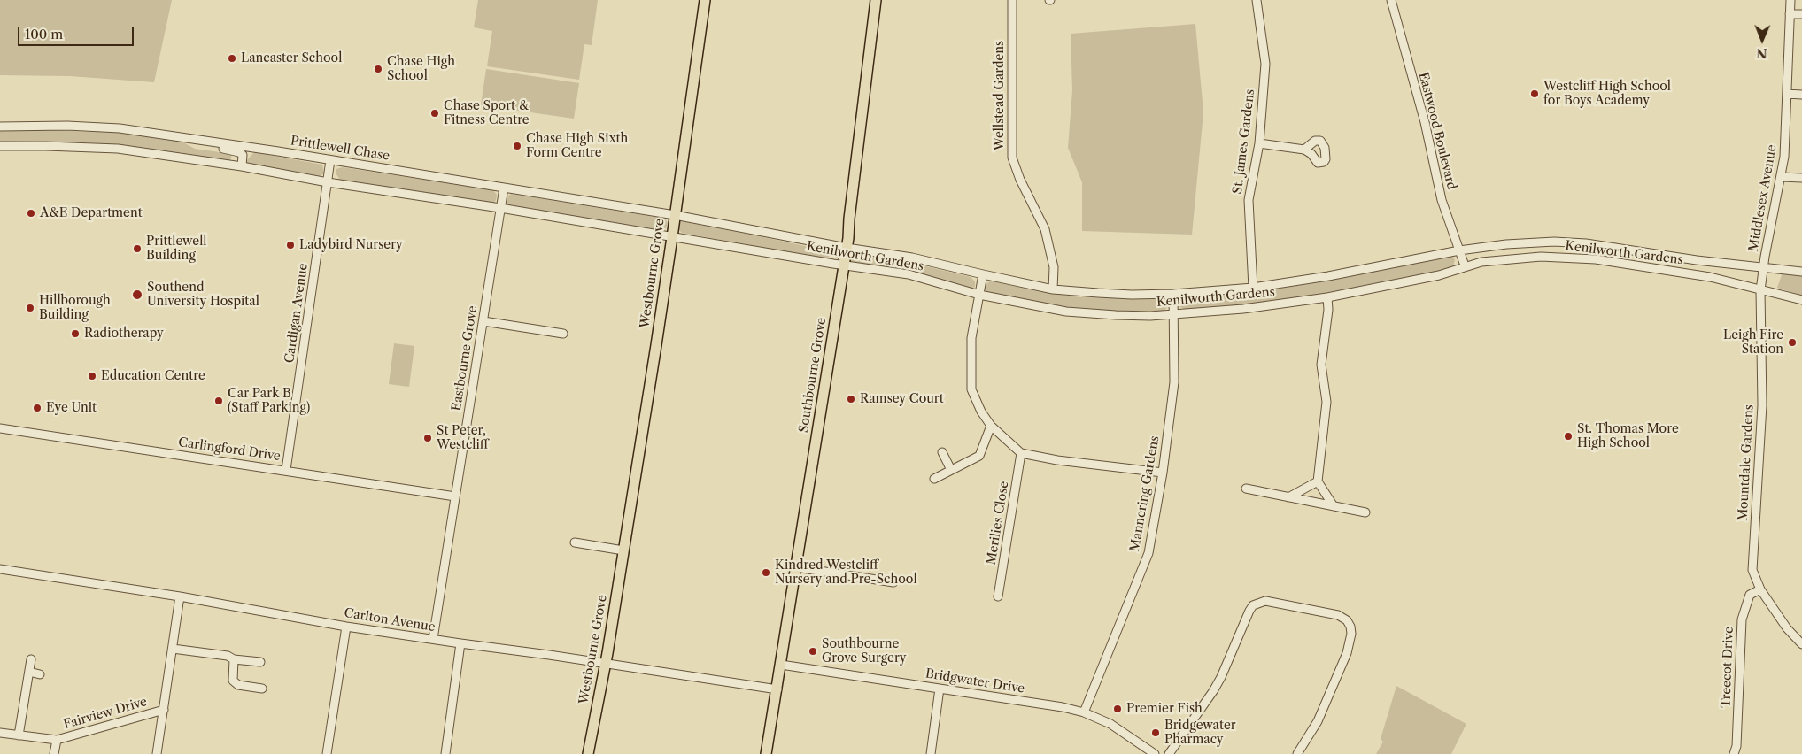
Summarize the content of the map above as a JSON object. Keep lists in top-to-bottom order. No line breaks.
{"streets":{"main road":["Westbourne Grove","Southbourne Grove"],"street":["Wellstead Gardens","Eastwood Boulevard","St. James Gardens","Prittlewell Chase","Middlesex Avenue","Kenilworth Gardens","Cardigan Avenue","Eastbourne Grove","Carlingford Drive","Mountdale Gardens","Mannering Gardens","Merilies Close","Carlton Avenue","Treecot Drive","Bridgwater Drive","Fairview Drive"]},"crossings":[["Wellstead Gardens","Kenilworth Gardens"],["Eastwood Boulevard","Kenilworth Gardens"],["St. James Gardens","Kenilworth Gardens"],["Prittlewell Chase","Kenilworth Gardens"],["Prittlewell Chase","Westbourne Grove"],["Prittlewell Chase","Cardigan Avenue"],["Prittlewell Chase","Eastbourne Grove"],["Middlesex Avenue","Kenilworth Gardens"],["Middlesex Avenue","Mountdale Gardens"],["Kenilworth Gardens","Westbourne Grove"],["Kenilworth Gardens","Southbourne Grove"],["Kenilworth Gardens","Mountdale Gardens"],["Kenilworth Gardens","Mannering Gardens"],["Westbourne Grove","Carlton Avenue"],["Cardigan Avenue","Carlingford Drive"],["Eastbourne Grove","Carlingford Drive"],["Eastbourne Grove","Carlton Avenue"],["Southbourne Grove","Carlton Avenue"],["Southbourne Grove","Bridgwater Drive"],["Mountdale Gardens","Treecot Drive"],["Mannering Gardens","Bridgwater Drive"]],"places":["Lancaster School","Chase High School","Westcliff High School for Boys Academy","Chase Sport & Fitness Centre","Chase High Sixth Form Centre","A&E Department","Ladybird Nursery","Prittlewell Building","Southend University Hospital","Hillborough Building","Radiotherapy","Leigh Fire Station","Education Centre","Ramsey Court","Car Park B (Staff Parking)","Eye Unit","St. Thomas More High School","St Peter, Westcliff","Kindred Westcliff Nursery and Pre-School","Southbourne Grove Surgery","Premier Fish","Bridgewater Pharmacy"],"scale_bar":"100 m","north":"bottom"}
